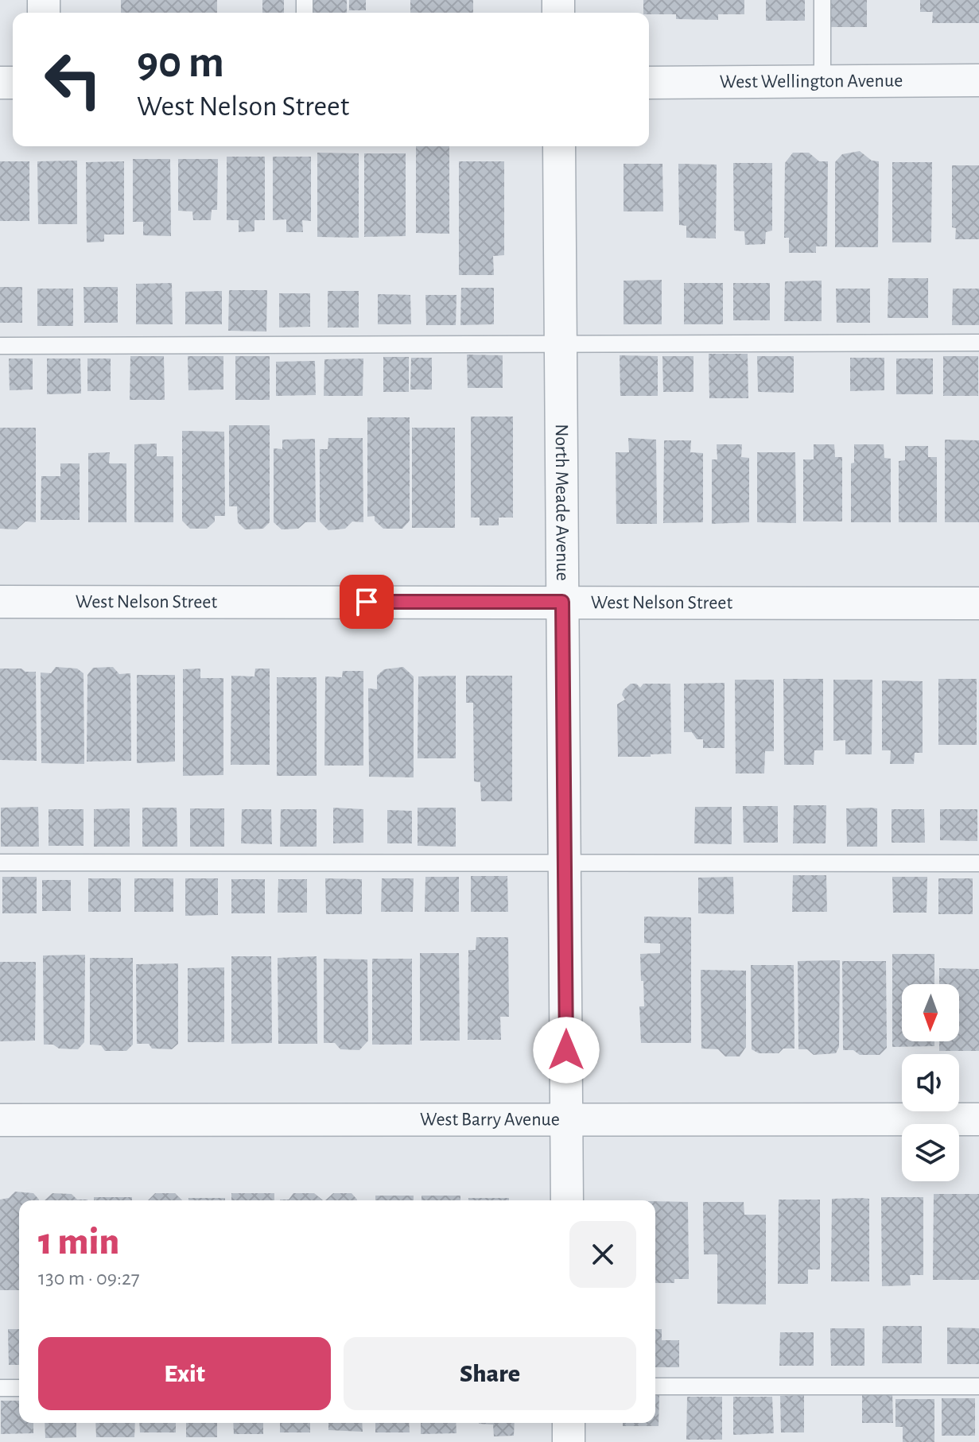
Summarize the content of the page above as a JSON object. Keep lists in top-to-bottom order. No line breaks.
{"streets":{"street":["West Wellington Avenue","North Meade Avenue","West Nelson Street","West Barry Avenue"]},"crossings":[["North Meade Avenue","West Nelson Street"],["North Meade Avenue","West Barry Avenue"]],"north":"bottom","page":{"turn":["90 m","West Nelson Street"],"heading":["1 min","130 m · 09:27"],"buttons":["Exit","Share"]}}
